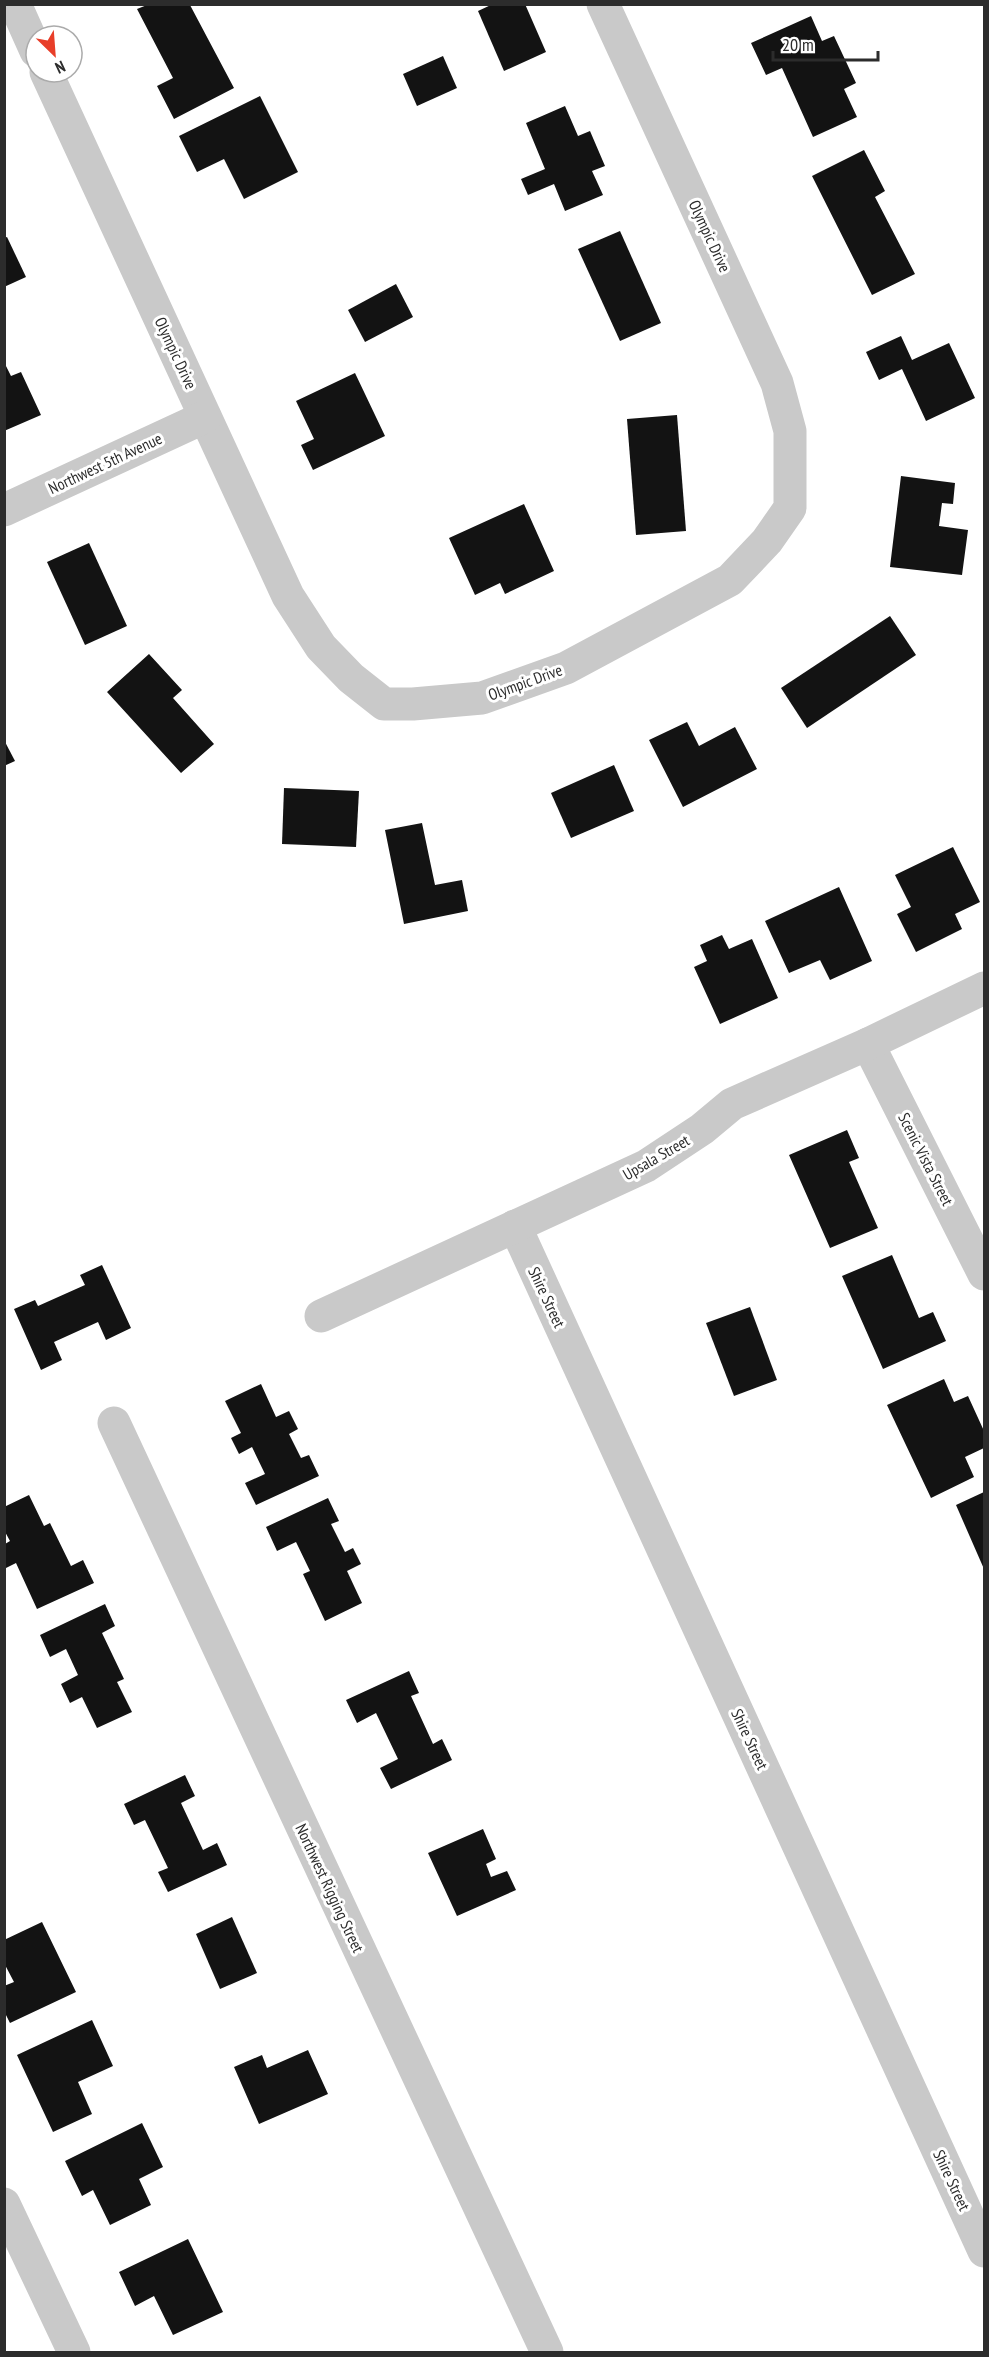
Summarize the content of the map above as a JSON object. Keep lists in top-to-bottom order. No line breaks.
{"streets":{"street":["Olympic Drive","Northwest 5th Avenue","Upsala Street","Scenic Vista Street","Shire Street","Northwest Rigging Street"]},"crossings":[["Olympic Drive","Northwest 5th Avenue"],["Upsala Street","Scenic Vista Street"],["Upsala Street","Shire Street"]],"scale_bar":"20 m","north":"bottom right"}
